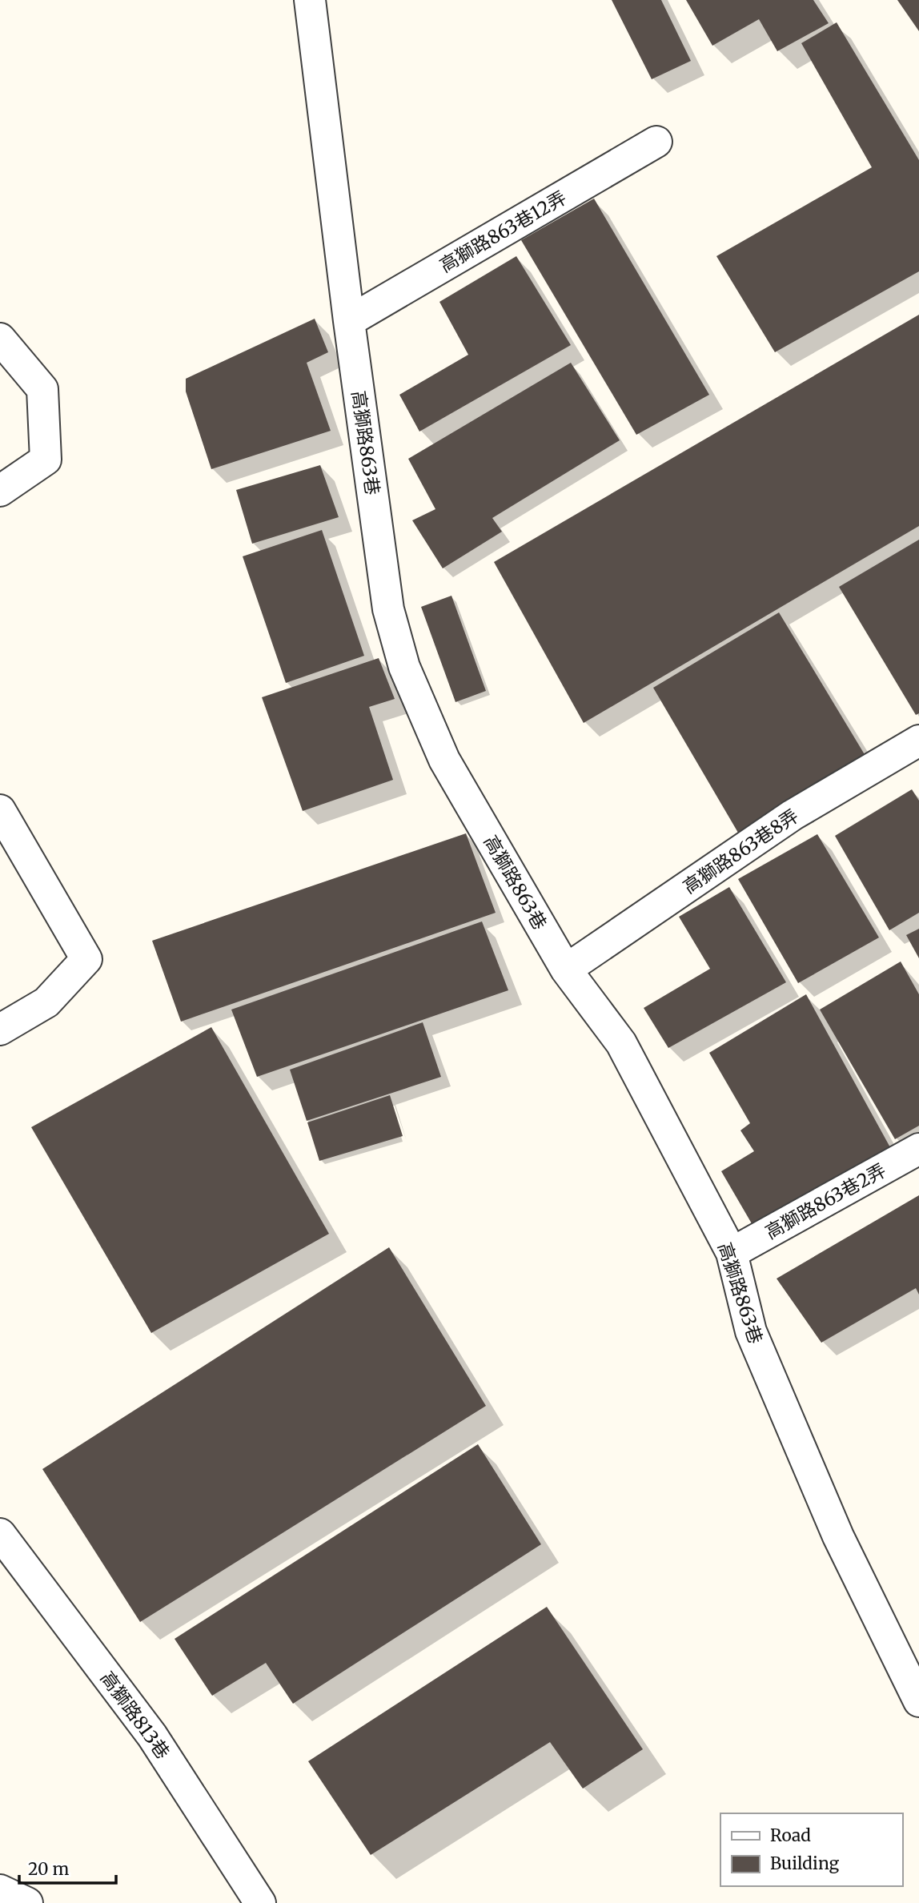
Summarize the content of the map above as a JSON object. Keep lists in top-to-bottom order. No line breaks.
{"streets":{"street":["高獅路863巷12弄","高獅路863巷","高獅路863巷8弄","高獅路863巷2弄","高獅路813巷"]},"crossings":[["高獅路863巷12弄","高獅路863巷"],["高獅路863巷","高獅路863巷8弄"],["高獅路863巷","高獅路863巷2弄"]],"legend":["Road","Building"],"scale_bar":"20 m"}
